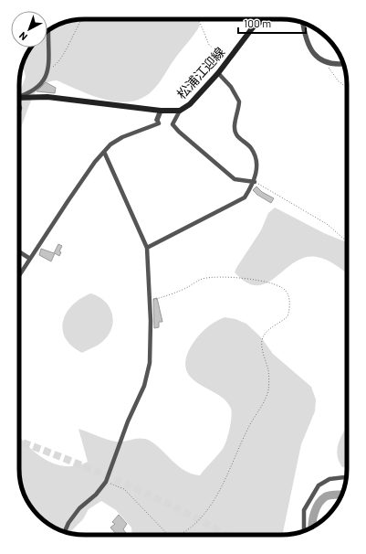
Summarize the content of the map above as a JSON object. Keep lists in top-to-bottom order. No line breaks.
{"streets":{"main road":["松浦江迎線"]},"scale_bar":"100 m","north":"bottom left"}
